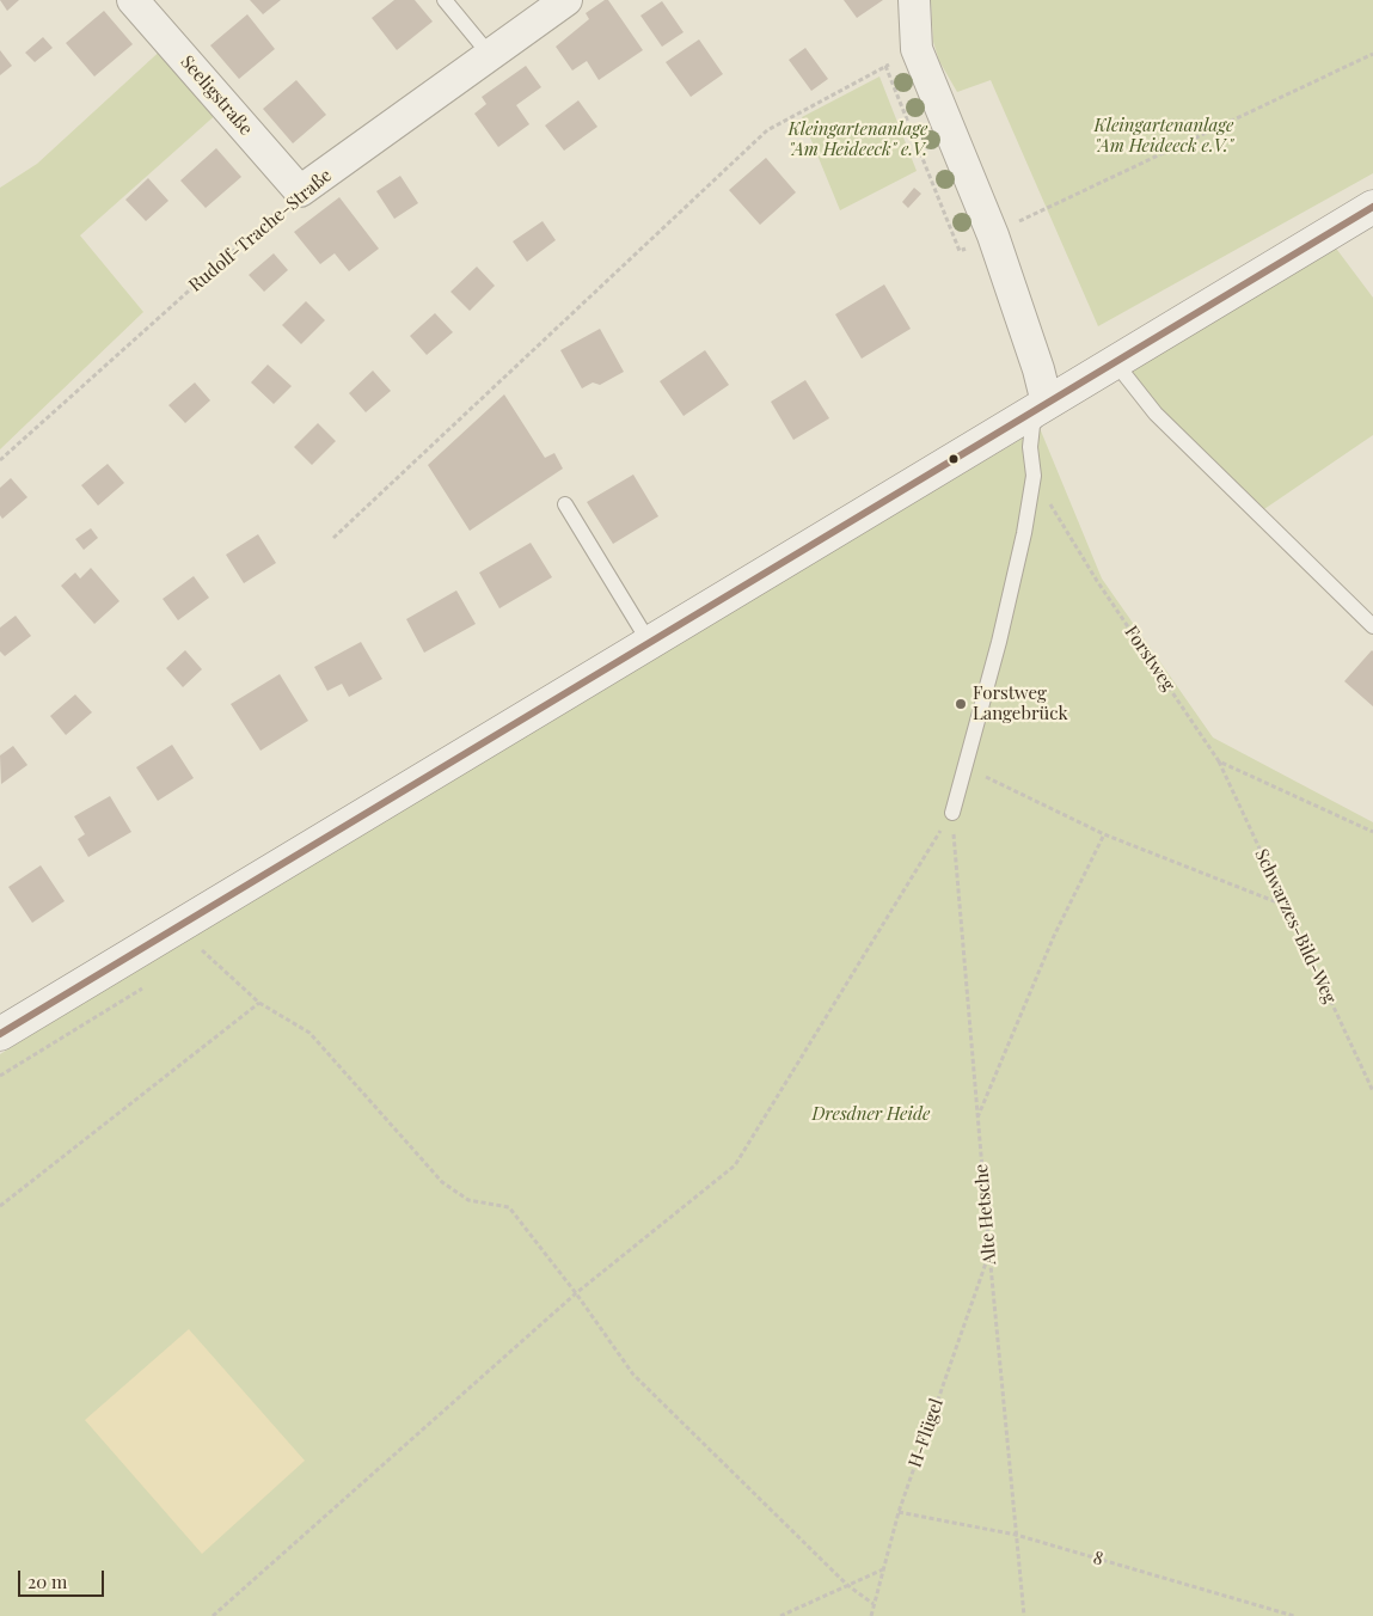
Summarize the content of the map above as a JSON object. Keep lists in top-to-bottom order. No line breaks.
{"streets":{"street":["Seeligstraße","Rudolf-Trache-Straße"],"path":["Forstweg","Schwarzes-Bild-Weg","Alte Hetsche","H-Flügel","8"]},"crossings":[["Seeligstraße","Rudolf-Trache-Straße"],["Forstweg","Schwarzes-Bild-Weg"],["Alte Hetsche","H-Flügel"],["Alte Hetsche","8"],["H-Flügel","8"]],"parks":["Kleingartenanlage \"Am Heideeck e.V.\"","Kleingartenanlage \"Am Heideeck\" e.V.","Dresdner Heide"],"places":["Forstweg Langebrück"],"scale_bar":"20 m"}
